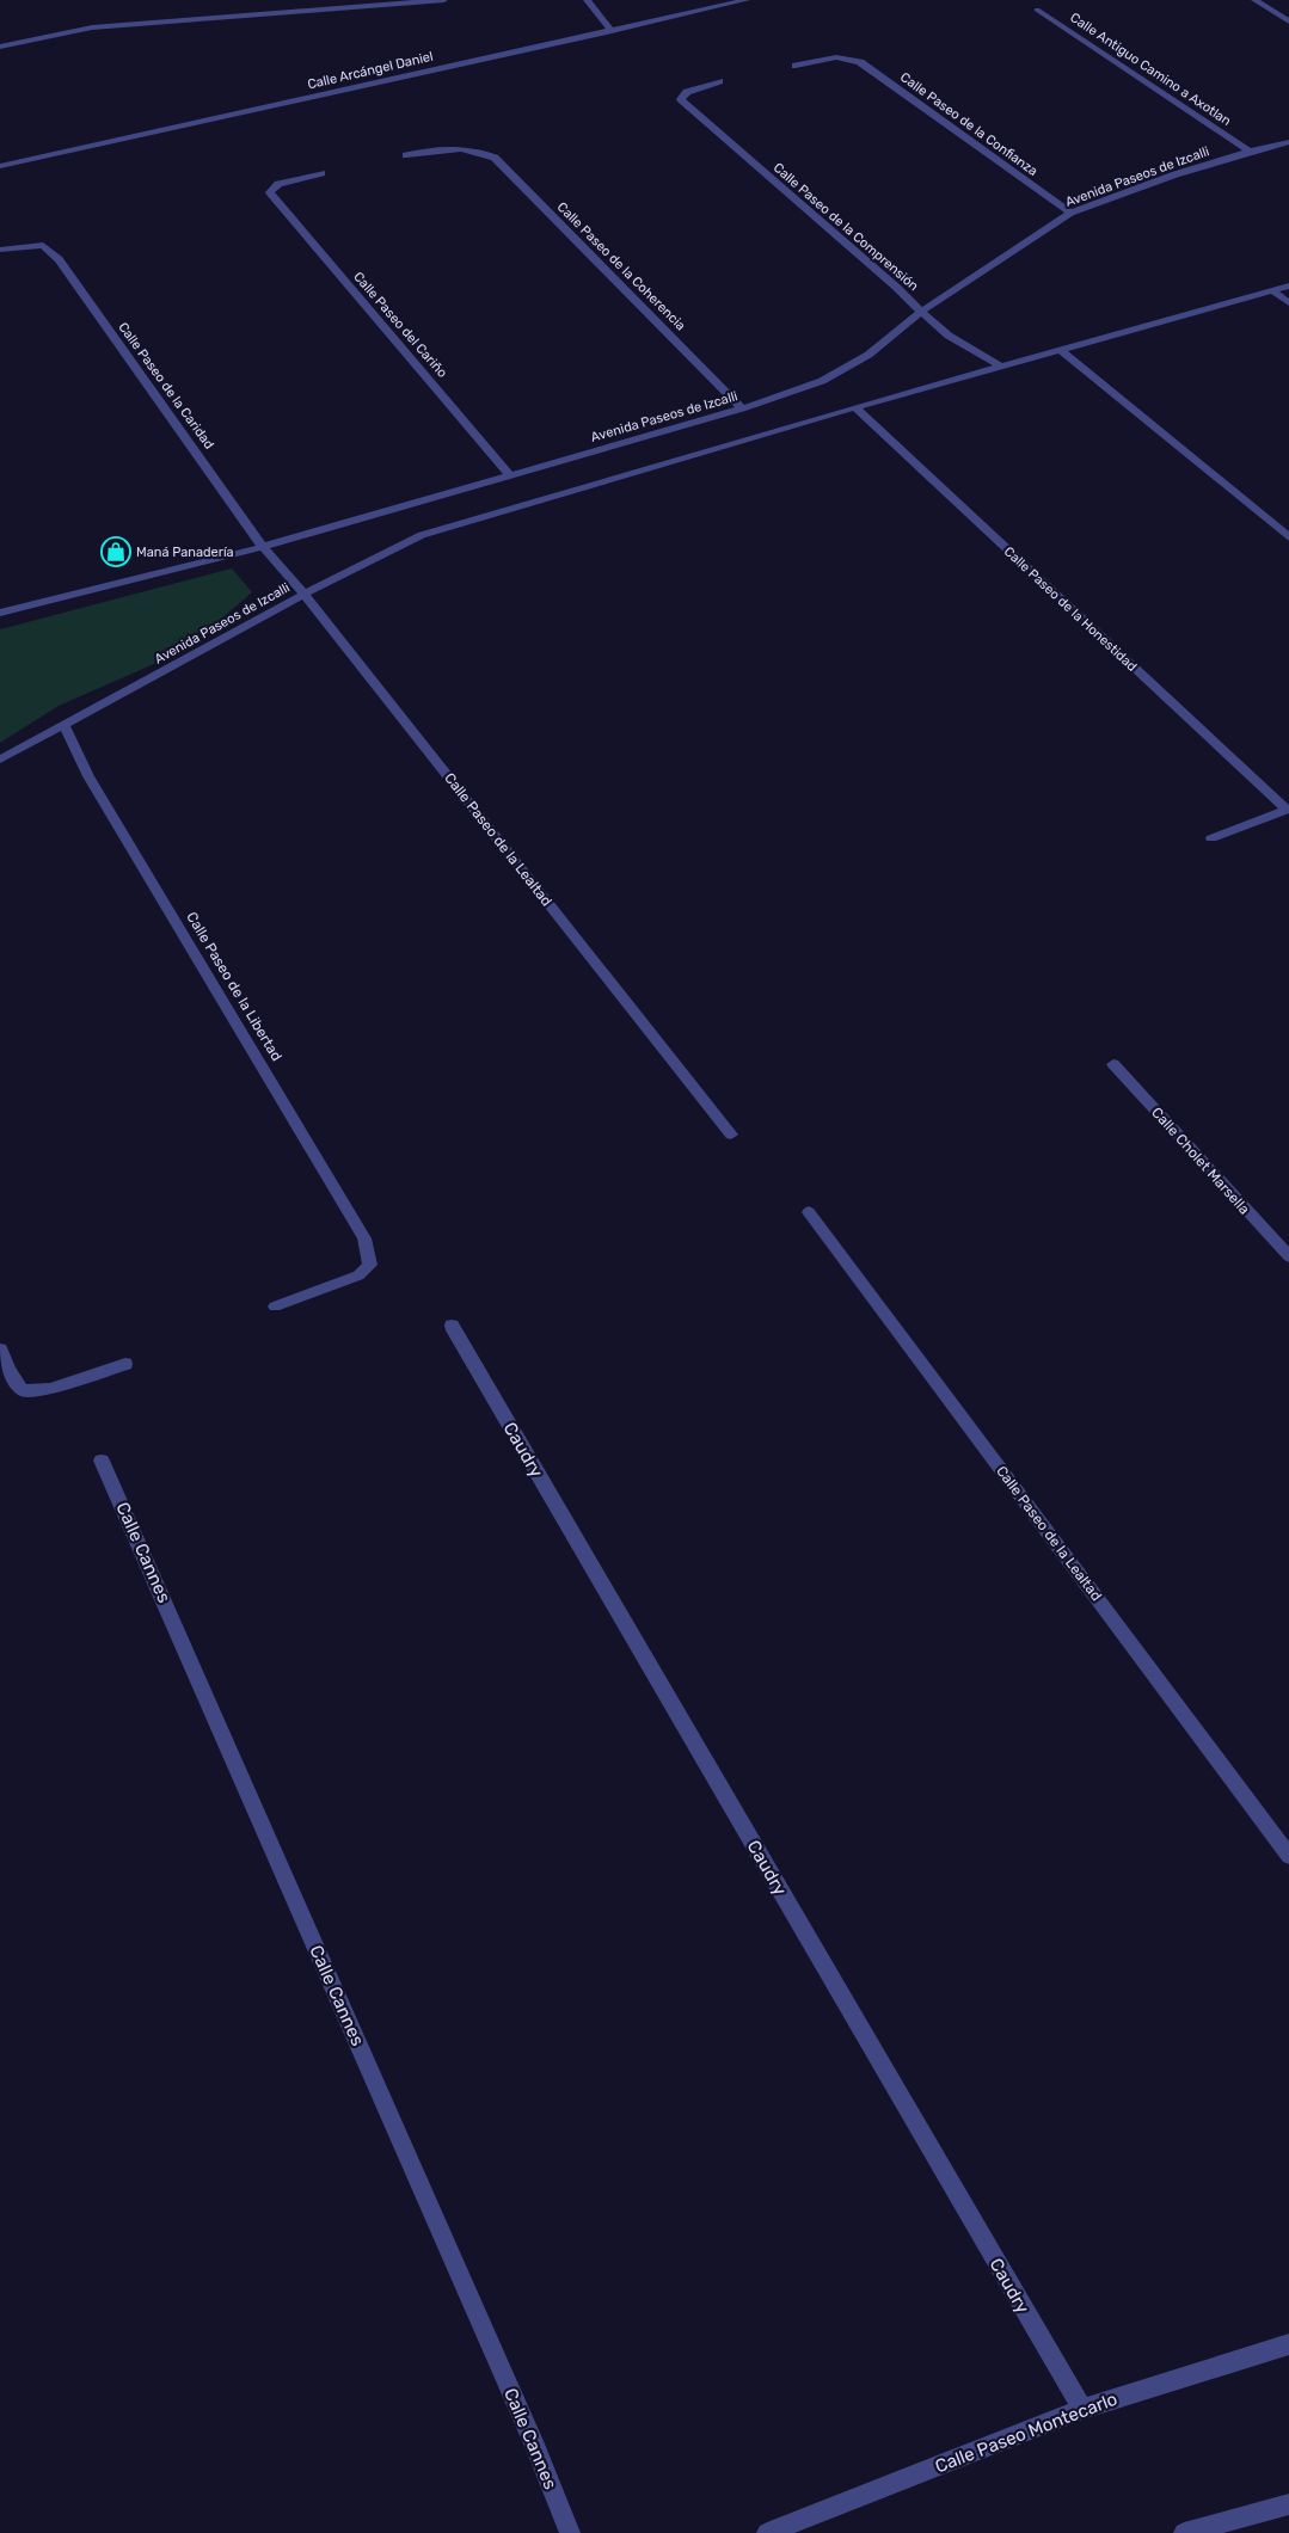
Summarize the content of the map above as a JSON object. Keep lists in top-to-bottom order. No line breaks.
{"streets":{"street":["Calle Antiguo Camino a Axotlan","Calle Arcángel Daniel","Calle Paseo de la Confianza","Avenida Paseos de Izcalli","Calle Paseo de la Comprensión","Calle Paseo de la Coherencia","Calle Paseo del Cariño","Calle Paseo de la Caridad","Calle Paseo de la Honestidad","Calle Paseo de la Lealtad","Calle Paseo de la Libertad","Calle Cholet Marsella","Caudry","Calle Cannes","Calle Paseo Montecarlo"]},"crossings":[["Calle Antiguo Camino a Axotlan","Avenida Paseos de Izcalli"],["Calle Paseo de la Confianza","Avenida Paseos de Izcalli"],["Avenida Paseos de Izcalli","Calle Paseo de la Comprensión"],["Avenida Paseos de Izcalli","Calle Paseo de la Coherencia"],["Avenida Paseos de Izcalli","Calle Paseo del Cariño"],["Avenida Paseos de Izcalli","Calle Paseo de la Caridad"],["Avenida Paseos de Izcalli","Calle Paseo de la Honestidad"],["Avenida Paseos de Izcalli","Calle Paseo de la Lealtad"],["Avenida Paseos de Izcalli","Calle Paseo de la Libertad"],["Calle Paseo de la Caridad","Calle Paseo de la Lealtad"],["Caudry","Calle Paseo Montecarlo"]],"places":{"shop":["Maná Panadería"]}}
